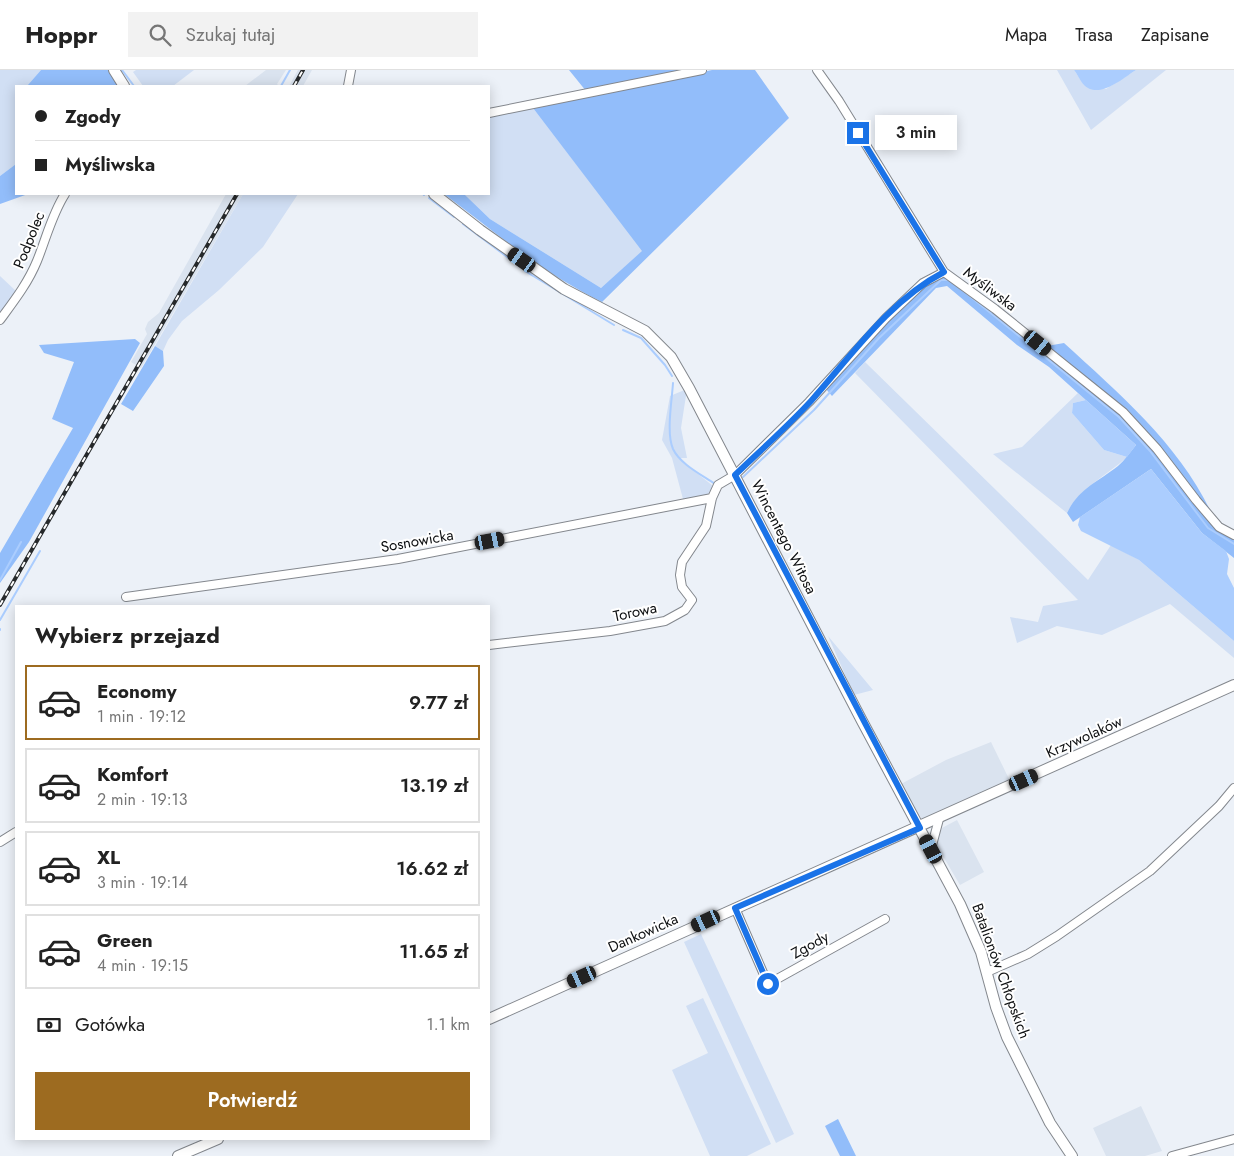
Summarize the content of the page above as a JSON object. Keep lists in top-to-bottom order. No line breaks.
{"streets":{"street":["Podpolec","Myśliwska","Wincentego Witosa","Sosnowicka","Torowa","Krzywolaków","Dankowicka","Zgody","Batalionów Chłopskich"]},"crossings":[["Myśliwska","Torowa"],["Wincentego Witosa","Torowa"],["Wincentego Witosa","Krzywolaków"],["Wincentego Witosa","Dankowicka"],["Wincentego Witosa","Batalionów Chłopskich"],["Sosnowicka","Torowa"],["Krzywolaków","Dankowicka"],["Krzywolaków","Batalionów Chłopskich"],["Dankowicka","Zgody"],["Dankowicka","Batalionów Chłopskich"]],"page":{"header":"Hoppr","search":"Szukaj tutaj","nav":["Mapa","Trasa","Zapisane"],"banner":["Zgody","Myśliwska"],"bubble":"3 min","heading":"Wybierz przejazd","list":[{"name":"Economy","note":"1 min · 19:12","value":"9.77 zł"},{"name":"Komfort","note":"2 min · 19:13","value":"13.19 zł"},{"name":"XL","note":"3 min · 19:14","value":"16.62 zł"},{"name":"Green","note":"4 min · 19:15","value":"11.65 zł"}],"pay":["Gotówka","1.1 km"],"buttons":"Potwierdź"}}
